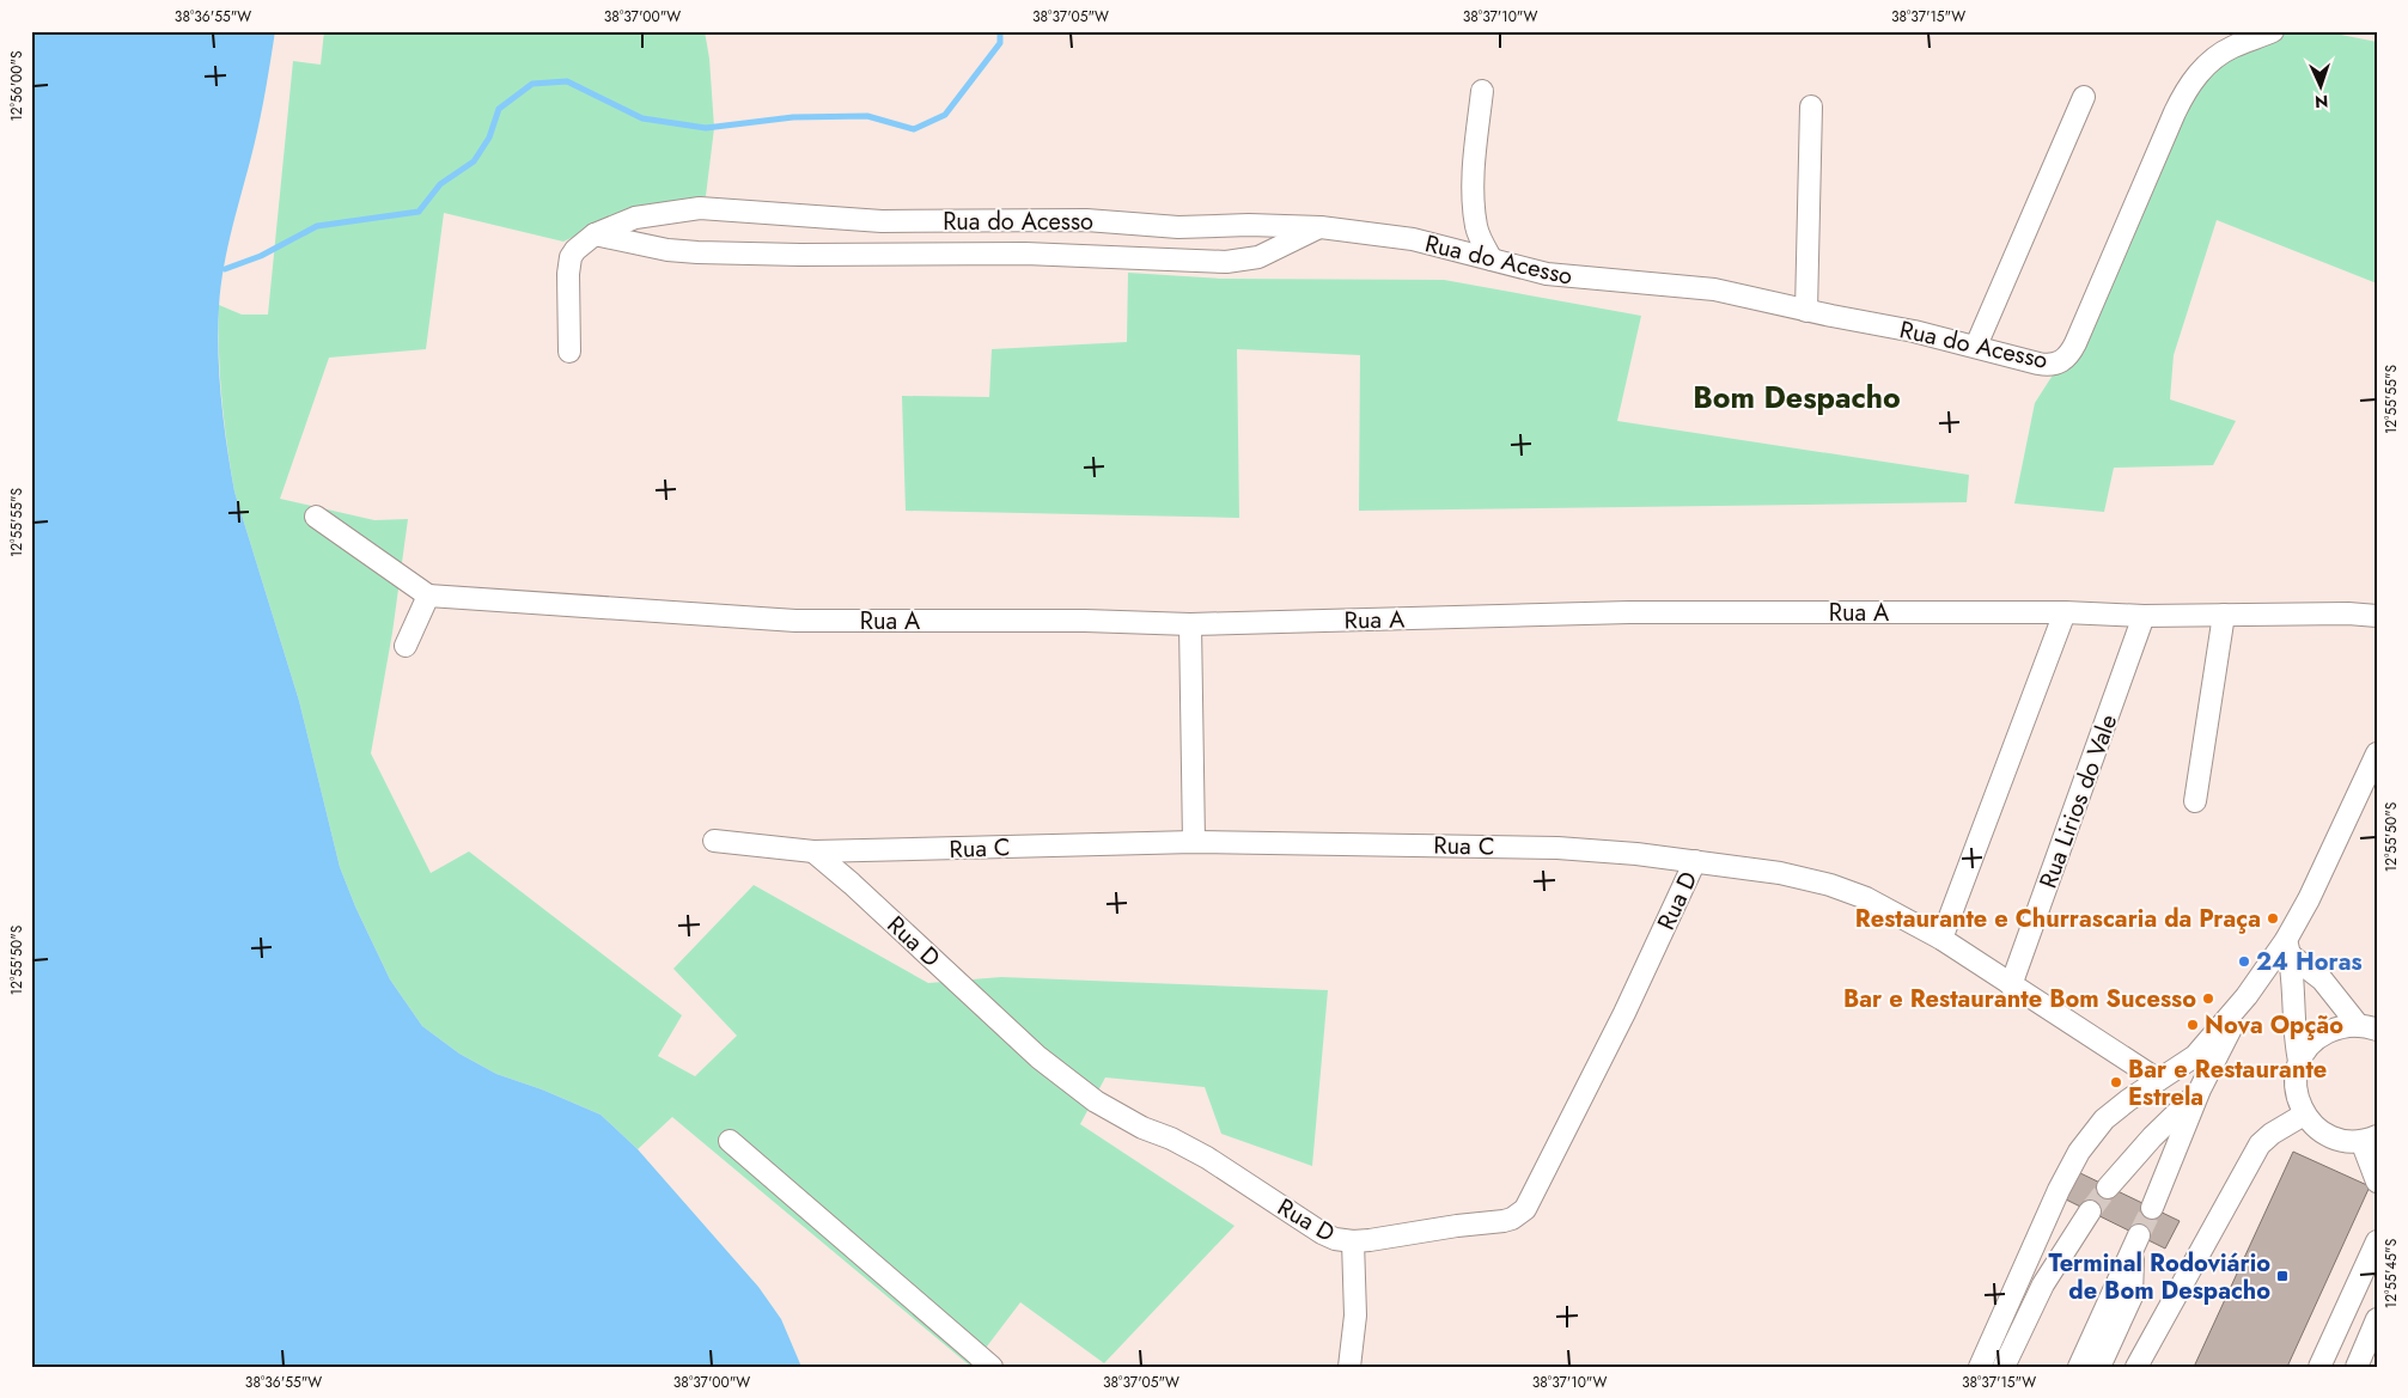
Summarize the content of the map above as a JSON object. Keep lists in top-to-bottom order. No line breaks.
{"streets":{"street":["Rua do Acesso","Rua A","Rua Lirios do Vale","Rua C","Rua D"]},"crossings":[["Rua A","Rua Lirios do Vale"],["Rua Lirios do Vale","Rua C"],["Rua C","Rua D"]],"districts":["Bom Despacho"],"places":{"other":["Restaurante e Churrascaria da Praça","24 Horas","Bar e Restaurante Bom Sucesso","Nova Opção","Bar e Restaurante Estrela"],"transit":["Terminal Rodoviário de Bom Despacho"]},"north":"bottom","coordinates":["38°36'55\"W","38°37'00\"W","38°37'05\"W","38°37'10\"W","38°37'15\"W","12°56'00\"S","12°55'55\"S","12°55'50\"S","12°55'45\"S"]}
